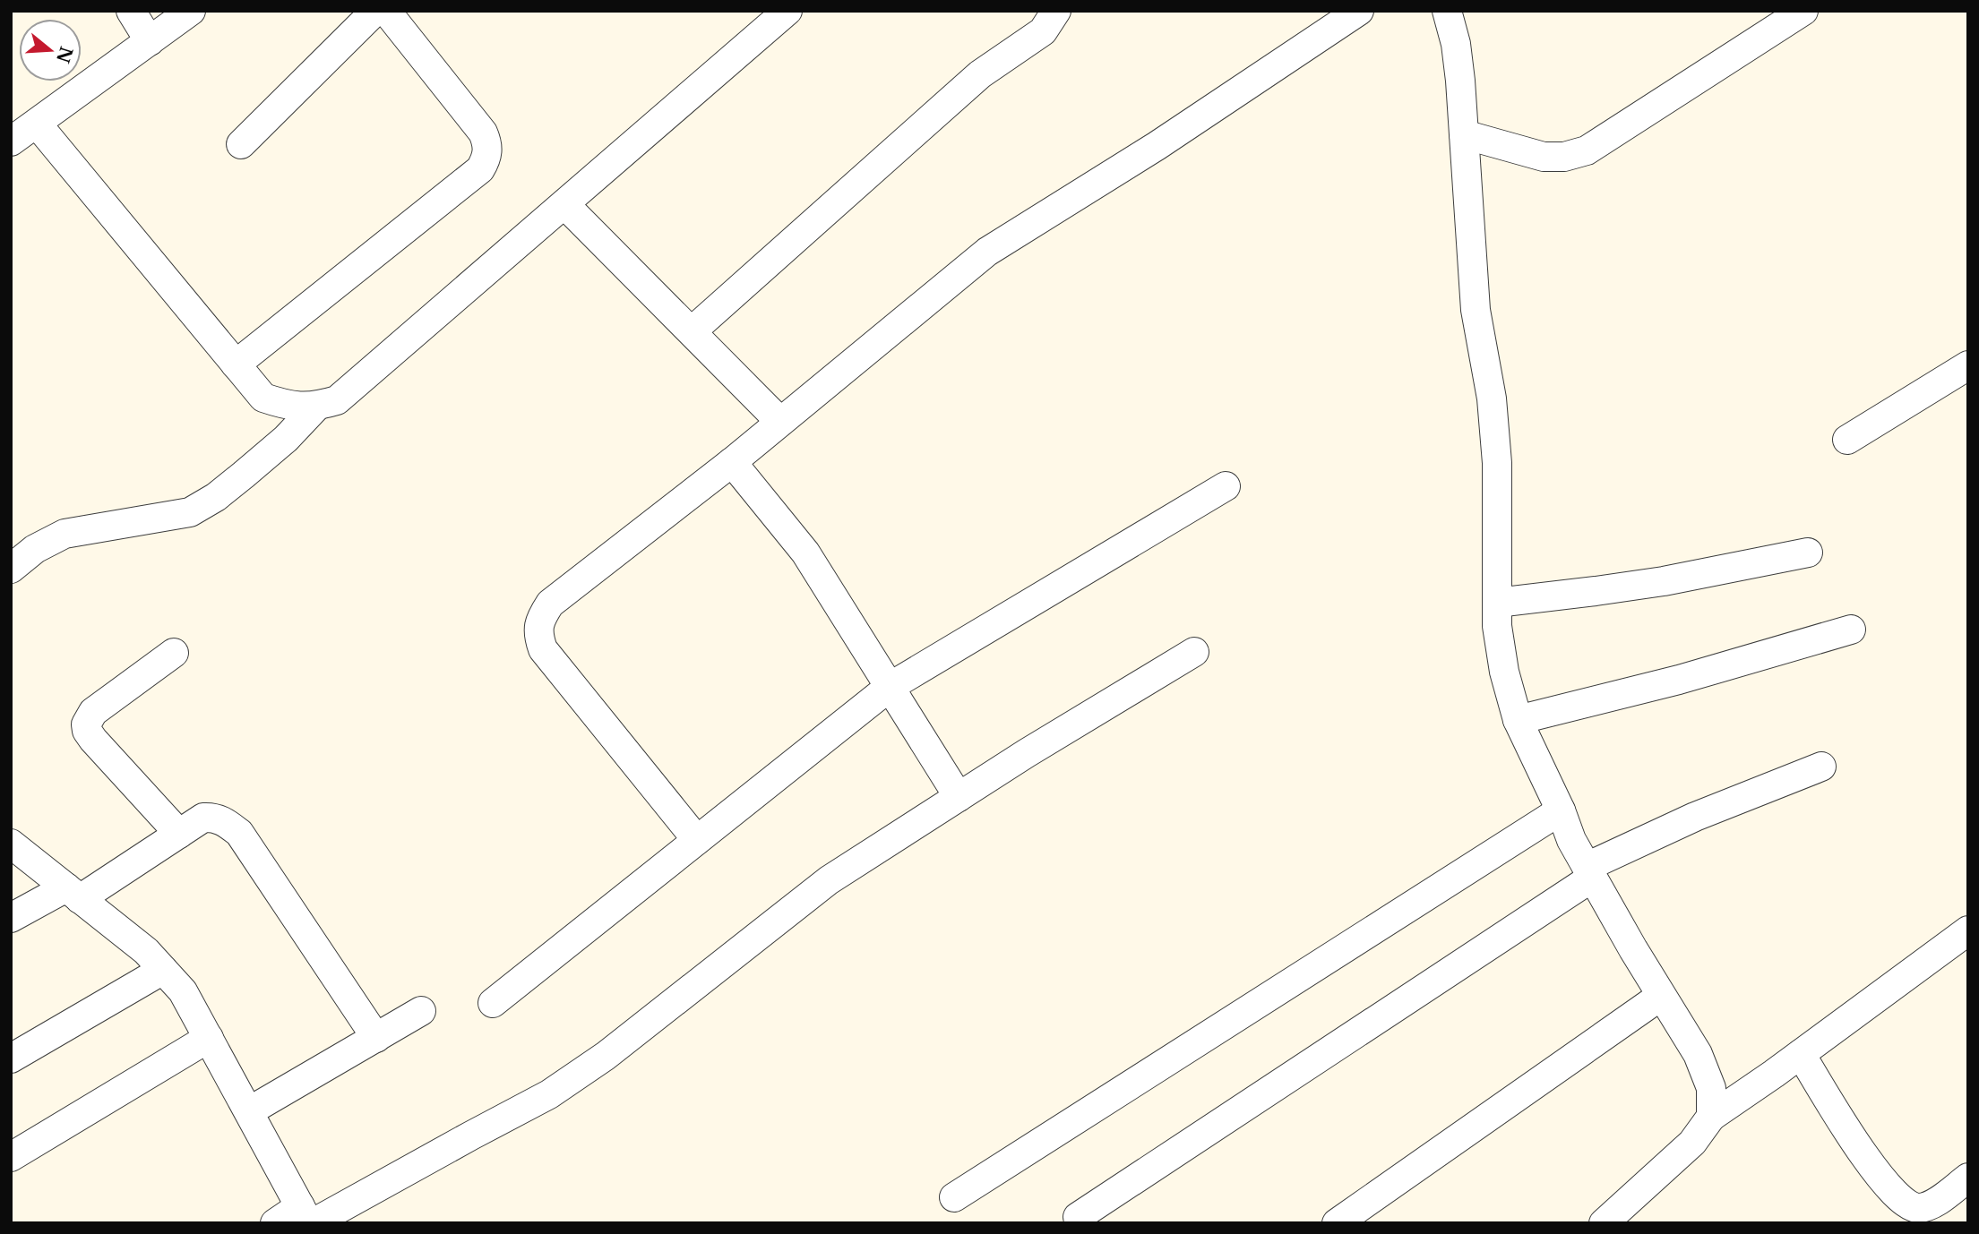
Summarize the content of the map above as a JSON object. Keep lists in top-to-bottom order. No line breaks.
{"north":"right"}
